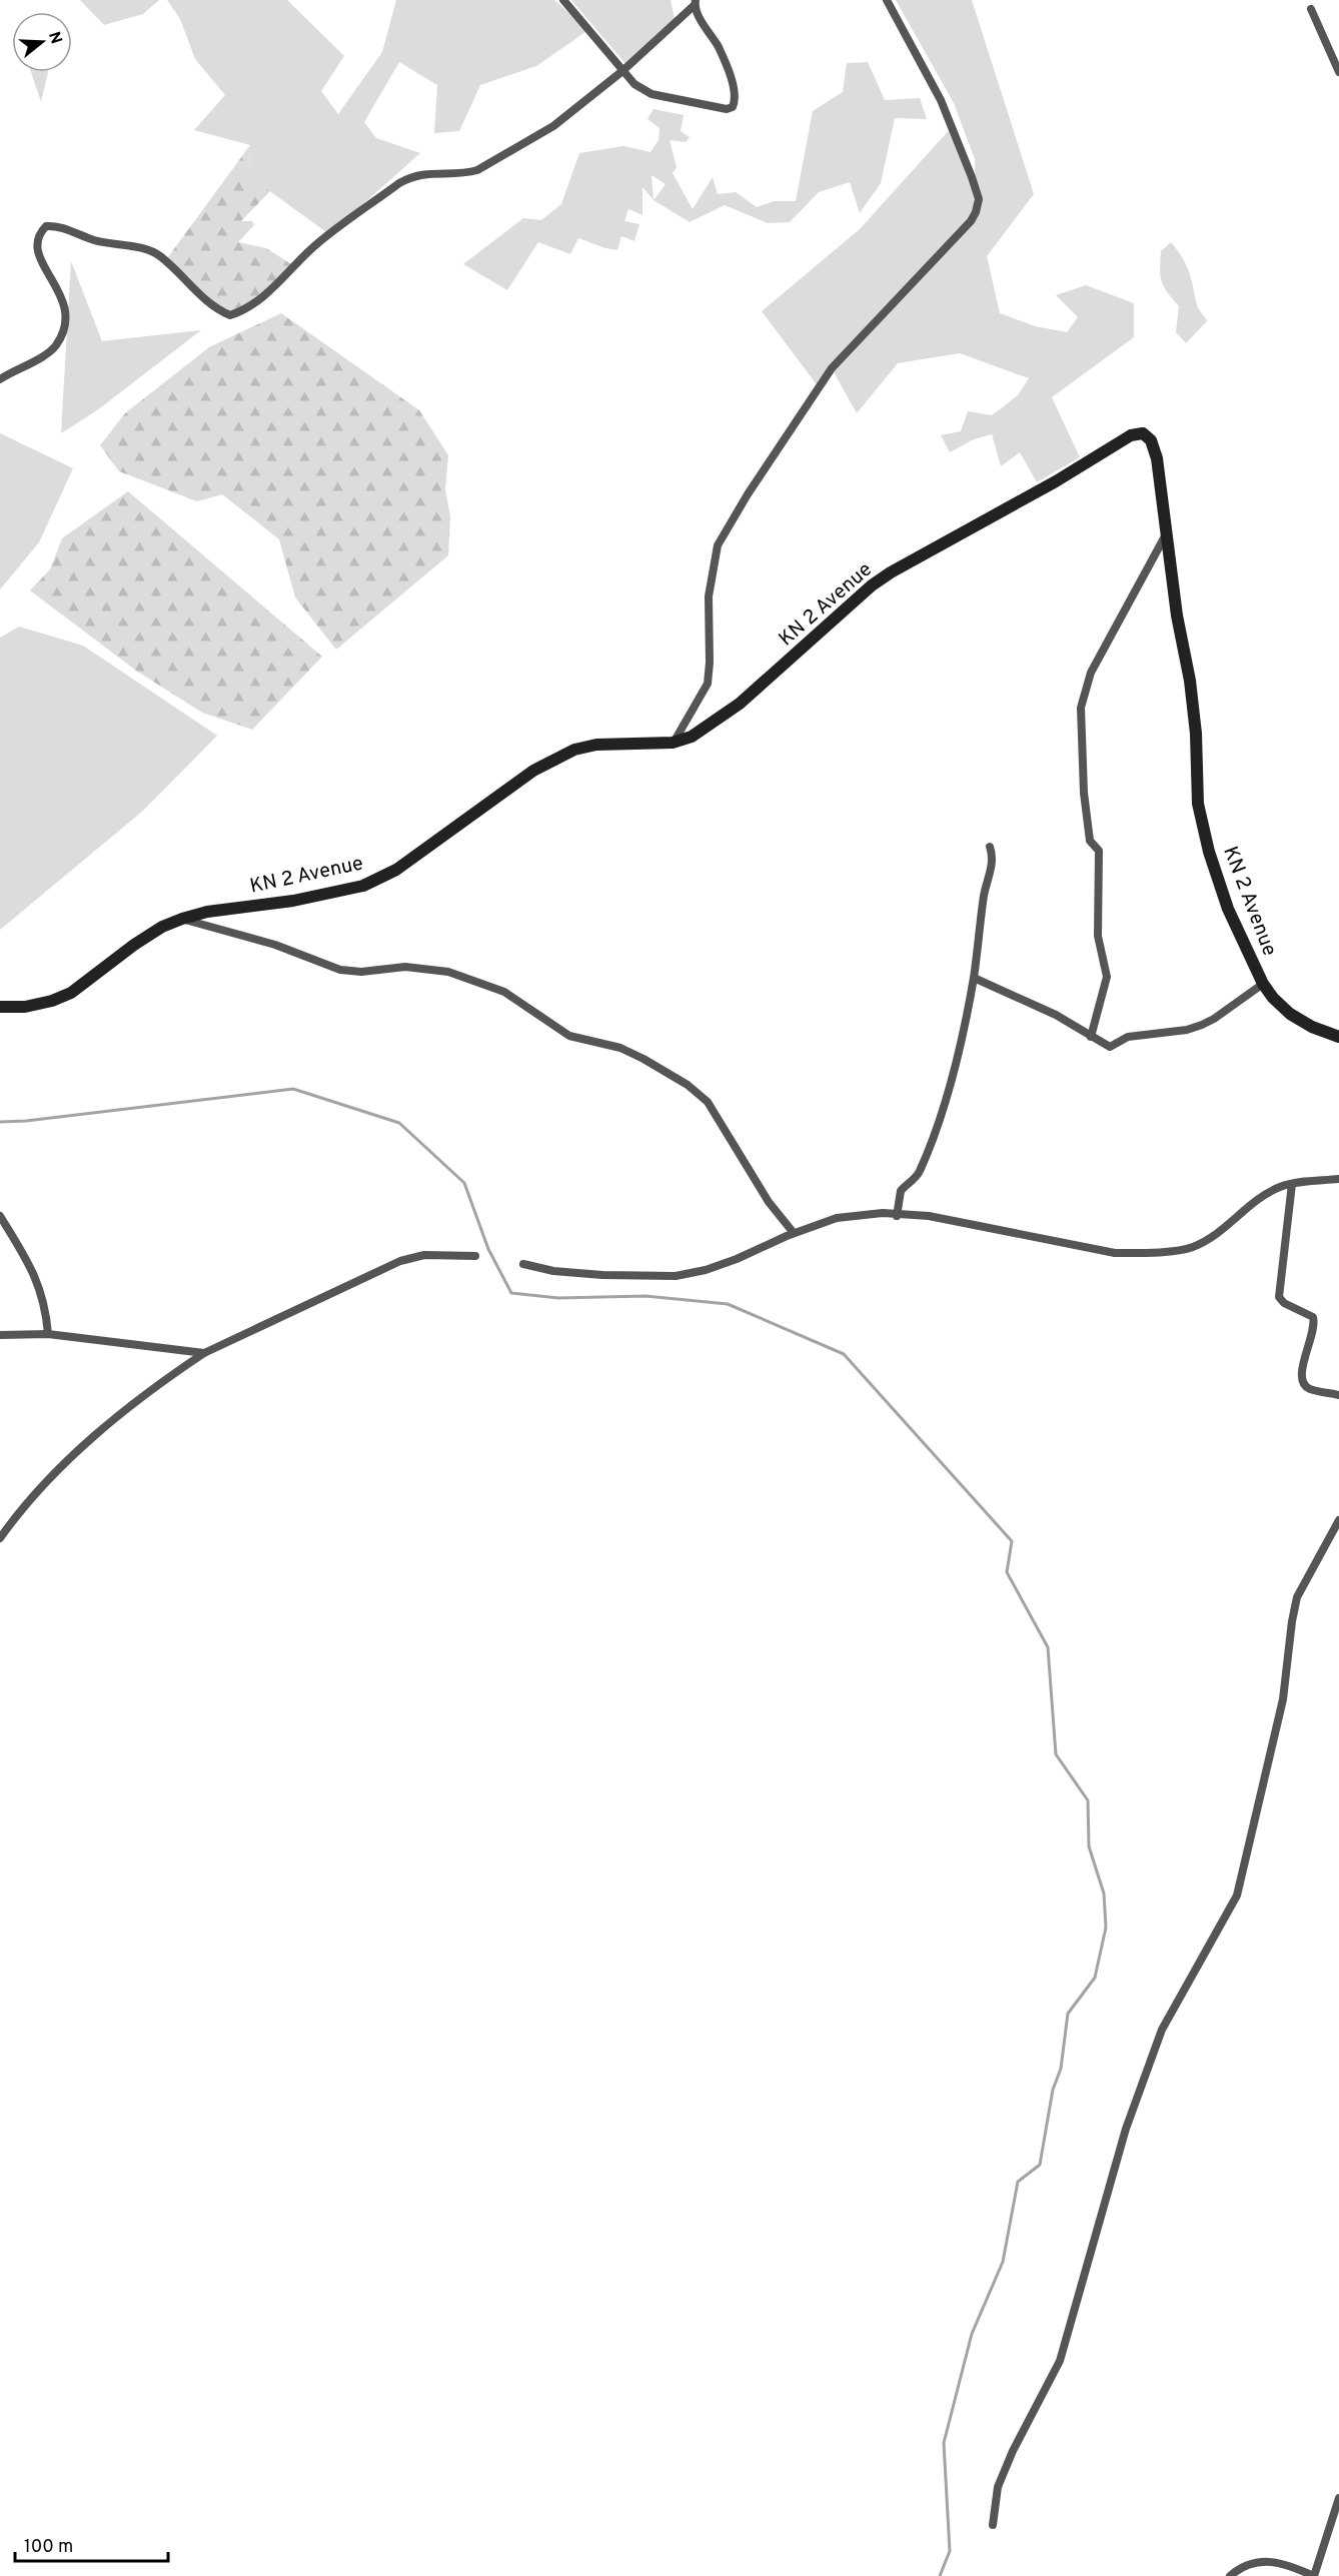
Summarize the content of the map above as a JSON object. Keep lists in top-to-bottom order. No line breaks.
{"streets":{"main road":["KN 2 Avenue"]},"scale_bar":"100 m","north":"right"}
